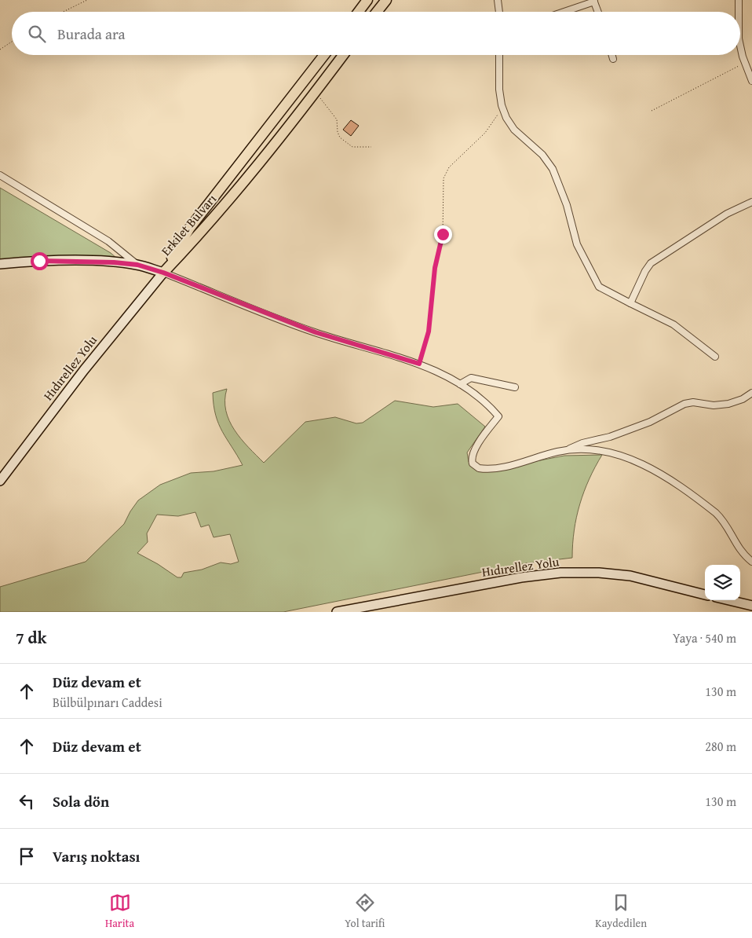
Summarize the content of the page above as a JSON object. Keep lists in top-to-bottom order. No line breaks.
{"streets":{"main road":["Erkilet Bulvarı"],"street":["Hıdırellez Yolu"]},"crossings":[["Erkilet Bulvarı","Hıdırellez Yolu"]],"page":{"search":"Burada ara","heading":["7 dk","Yaya · 540 m"],"list":[["Düz devam et","Bülbülpınarı Caddesi","130 m"],["Düz devam et","280 m"],["Sola dön","130 m"],"Varış noktası"],"nav":["Harita","Yol tarifi","Kaydedilen"]}}
